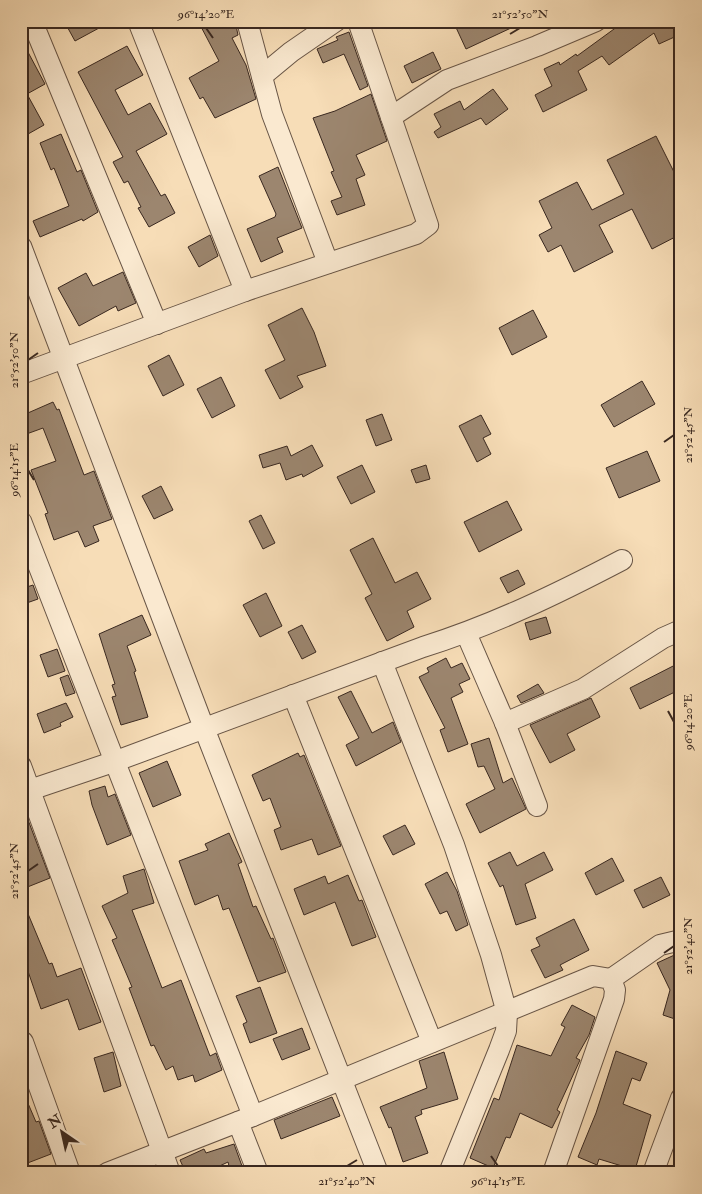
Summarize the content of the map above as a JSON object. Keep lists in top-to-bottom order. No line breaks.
{"north":"top left","coordinates":["96°14'20\"E","21°52'50\"N","21°52'45\"N","96°14'15\"E","21°52'40\"N"]}
